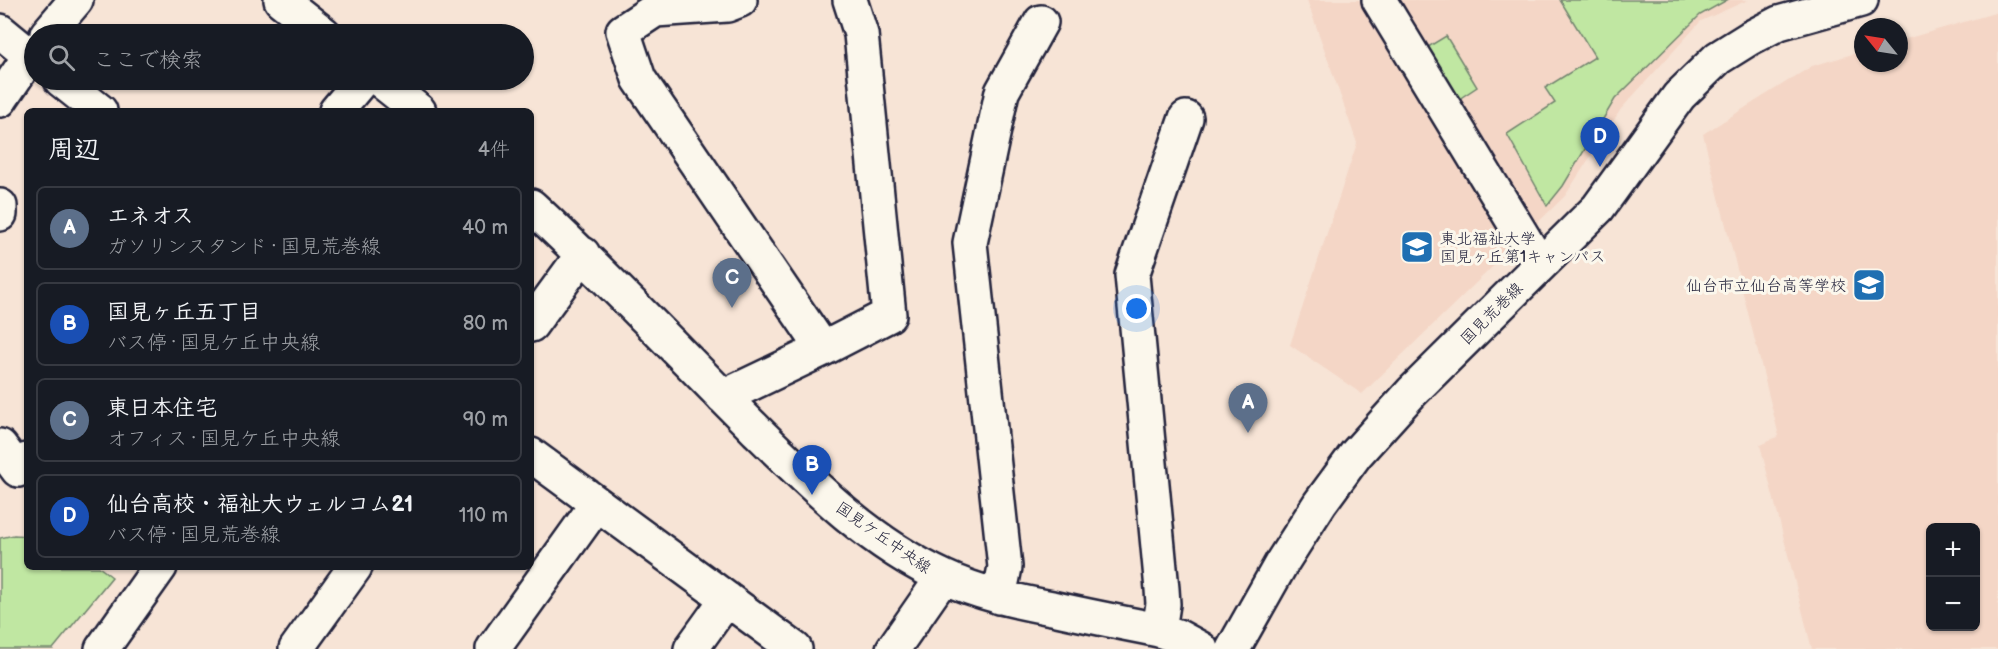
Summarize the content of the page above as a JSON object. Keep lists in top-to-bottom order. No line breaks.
{"streets":{"street":["国見荒巻線","国見ケ丘中央線"]},"places":{"school or university":["東北福祉大学 国見ヶ丘第1キャンパス","仙台市立仙台高等学校"]},"north":"top left","page":{"search":"ここで検索","heading":["周辺","4件"],"pins":["D","C","A","B"],"list":[{"mark":"A","name":"エネオス","note":"ガソリンスタンド · 国見荒巻線","value":"40 m"},{"mark":"B","name":"国見ヶ丘五丁目","note":"バス停 · 国見ケ丘中央線","value":"80 m"},{"mark":"C","name":"東日本住宅","note":"オフィス · 国見ケ丘中央線","value":"90 m"},{"mark":"D","name":"仙台高校・福祉大ウェルコム21","note":"バス停 · 国見荒巻線","value":"110 m"}],"map_buttons":["+","−"]}}
